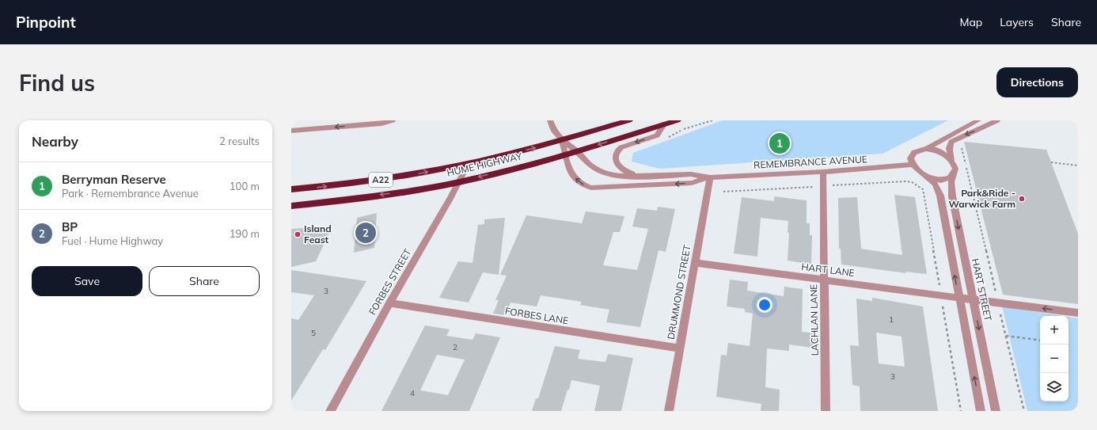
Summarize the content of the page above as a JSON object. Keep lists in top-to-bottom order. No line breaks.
{"streets":{"highway":["HUME HIGHWAY","A22"],"street":["REMEMBRANCE AVENUE","HART LANE","FORBES STREET","HART STREET","DRUMMOND STREET","FORBES LANE","LACHLAN LANE"]},"crossings":[["REMEMBRANCE AVENUE","HUME HIGHWAY"],["REMEMBRANCE AVENUE","HART STREET"],["REMEMBRANCE AVENUE","DRUMMOND STREET"],["REMEMBRANCE AVENUE","LACHLAN LANE"],["HUME HIGHWAY","FORBES STREET"],["HART LANE","HART STREET"],["HART LANE","DRUMMOND STREET"],["HART LANE","LACHLAN LANE"],["FORBES STREET","FORBES LANE"],["DRUMMOND STREET","FORBES LANE"]],"places":["Park&Ride - Warwick Farm","Island Feast"],"house_numbers":["3","1","5","2","3","4"],"page":{"header":"Pinpoint","nav":["Map","Layers","Share"],"buttons":["Directions",["Save","Share"]],"title":"Find us","heading":["Nearby","2 results"],"pins":["1","2"],"list":[{"mark":"1","name":"Berryman Reserve","note":"Park · Remembrance Avenue","value":"100 m"},{"mark":"2","name":"BP","note":"Fuel · Hume Highway","value":"190 m"}],"map_buttons":["+","−"]}}
